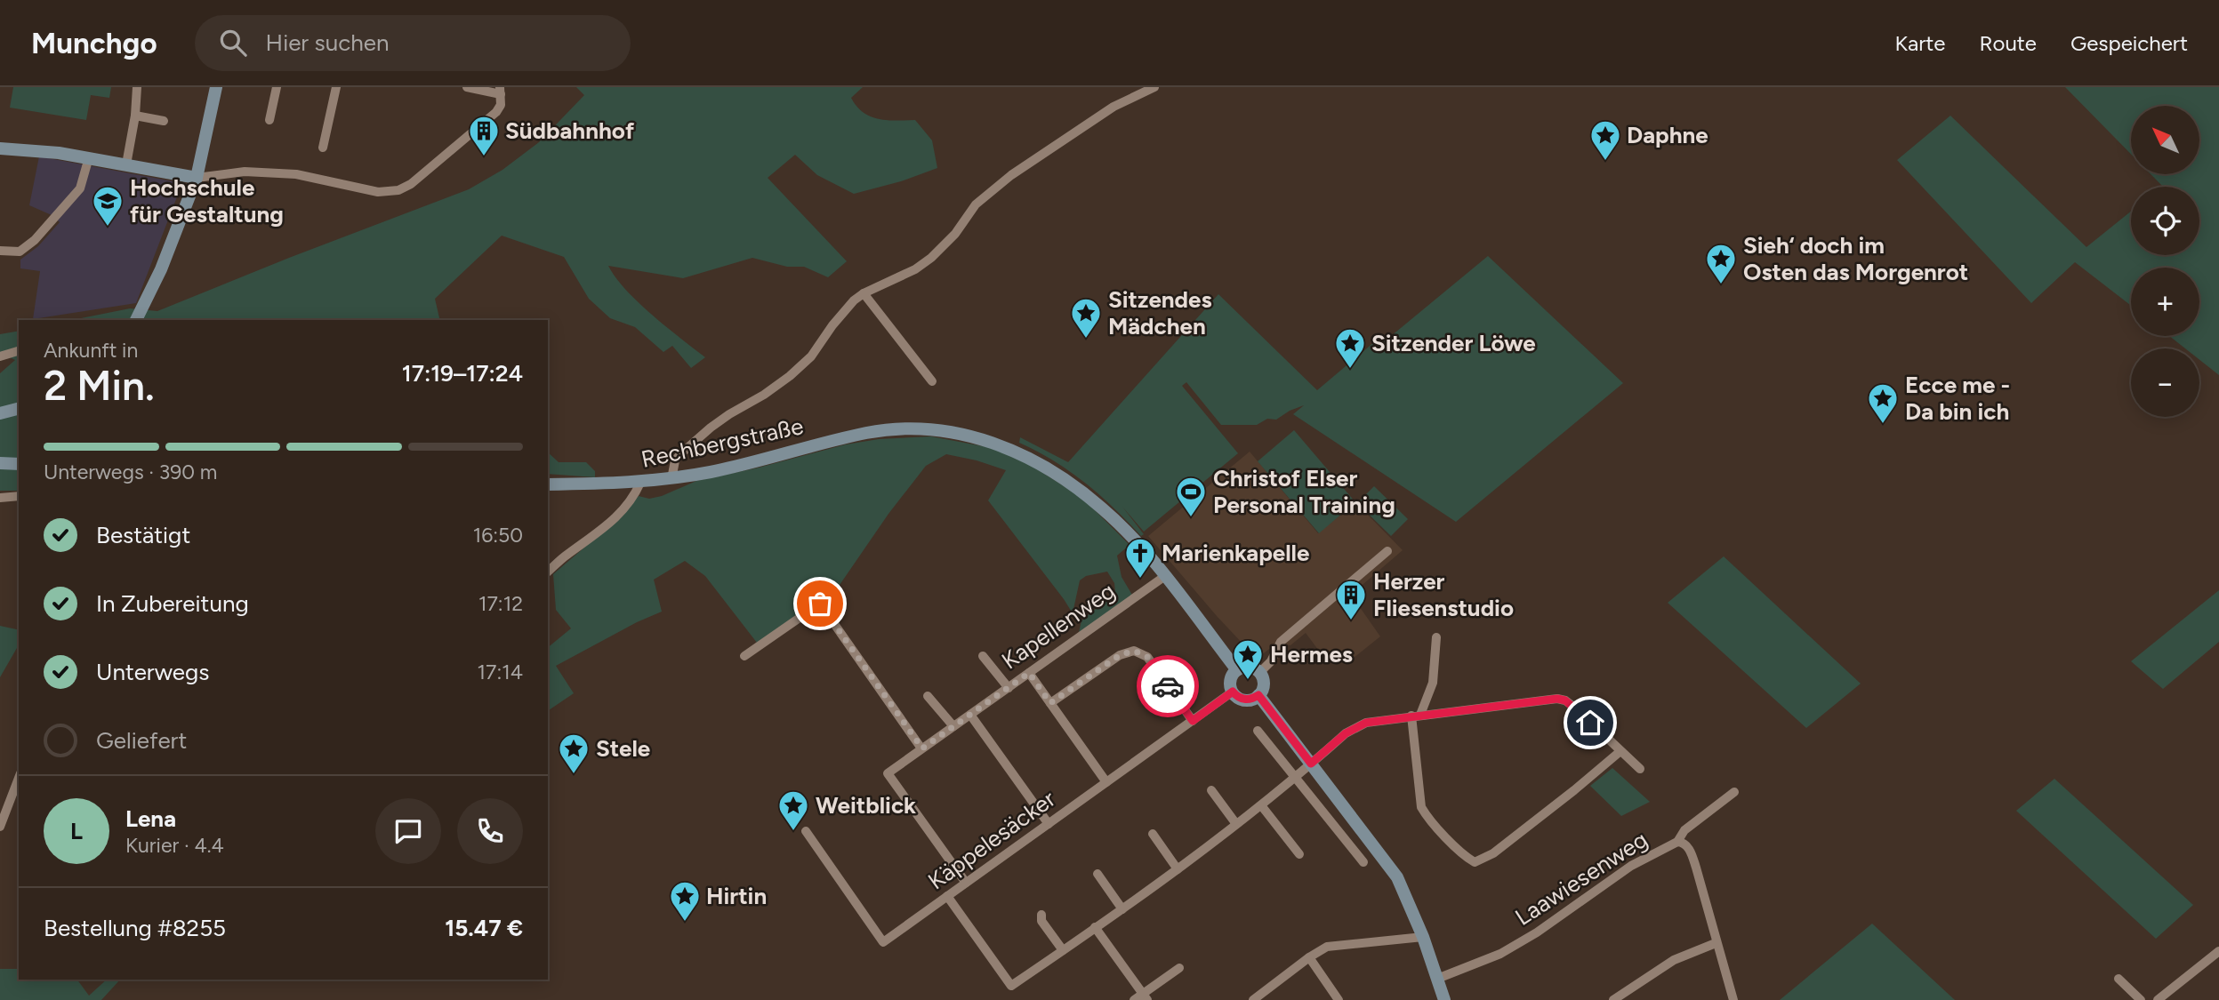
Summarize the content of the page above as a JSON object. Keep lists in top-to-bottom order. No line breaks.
{"streets":{"main road":["Rechbergstraße"],"street":["Kapellenweg","Käppelesäcker","Laawiesenweg"]},"crossings":[["Rechbergstraße","Kapellenweg"],["Rechbergstraße","Käppelesäcker"]],"places":{"building":["Südbahnhof","Herzer Fliesenstudio"],"place":["Daphne","Sieh‘ doch im Osten das Morgenrot","Sitzendes Mädchen","Sitzender Löwe","Ecce me - Da bin ich","Hermes","Stele","Weitblick","Hirtin"],"school or university":["Hochschule für Gestaltung"],"sports":["Christof Elser Personal Training"],"church":["Marienkapelle"]},"north":"top left","page":{"header":"Munchgo","search":"Hier suchen","nav":["Karte","Route","Gespeichert"],"map_buttons":["+","−"],"heading":["2 Min.","Ankunft in","17:19–17:24"],"panel":["Lena","Kurier · 4.4","Bestellung #8255","15.47 €"],"bar":"Unterwegs · 390 m","list":[["Bestätigt","16:50"],["In Zubereitung","17:12"],["Unterwegs","17:14"],"Geliefert"],"round":"L"}}
